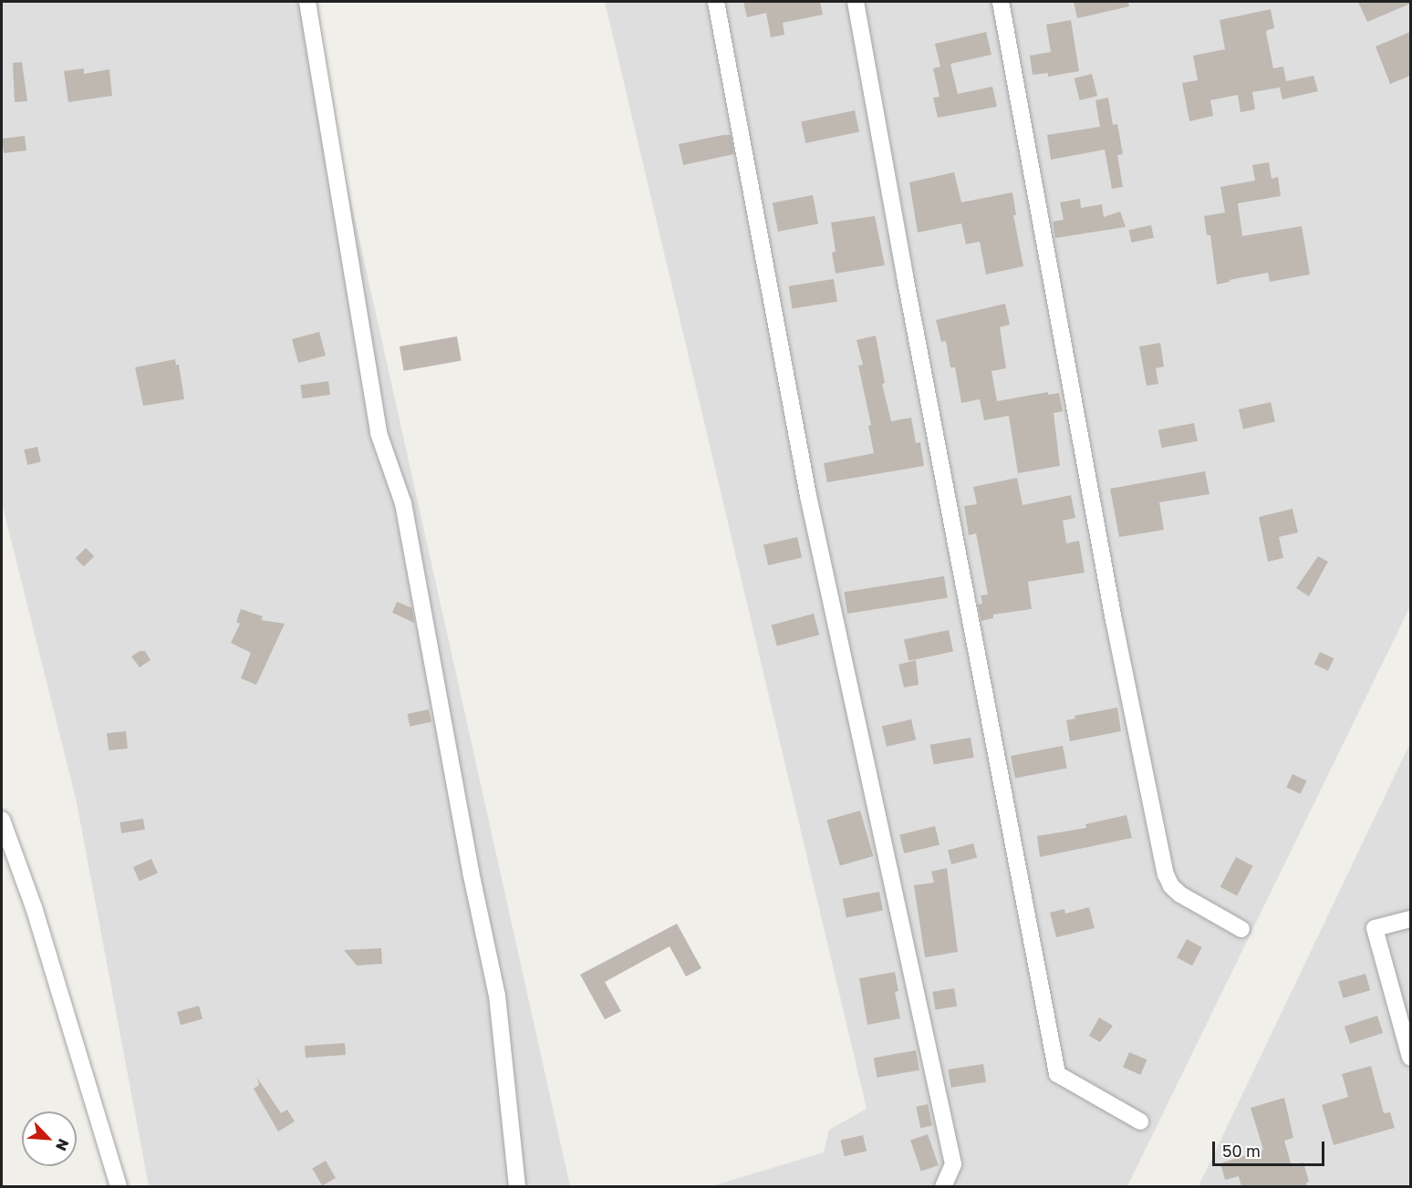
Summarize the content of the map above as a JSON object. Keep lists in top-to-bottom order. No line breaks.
{"scale_bar":"50 m","north":"bottom right"}
